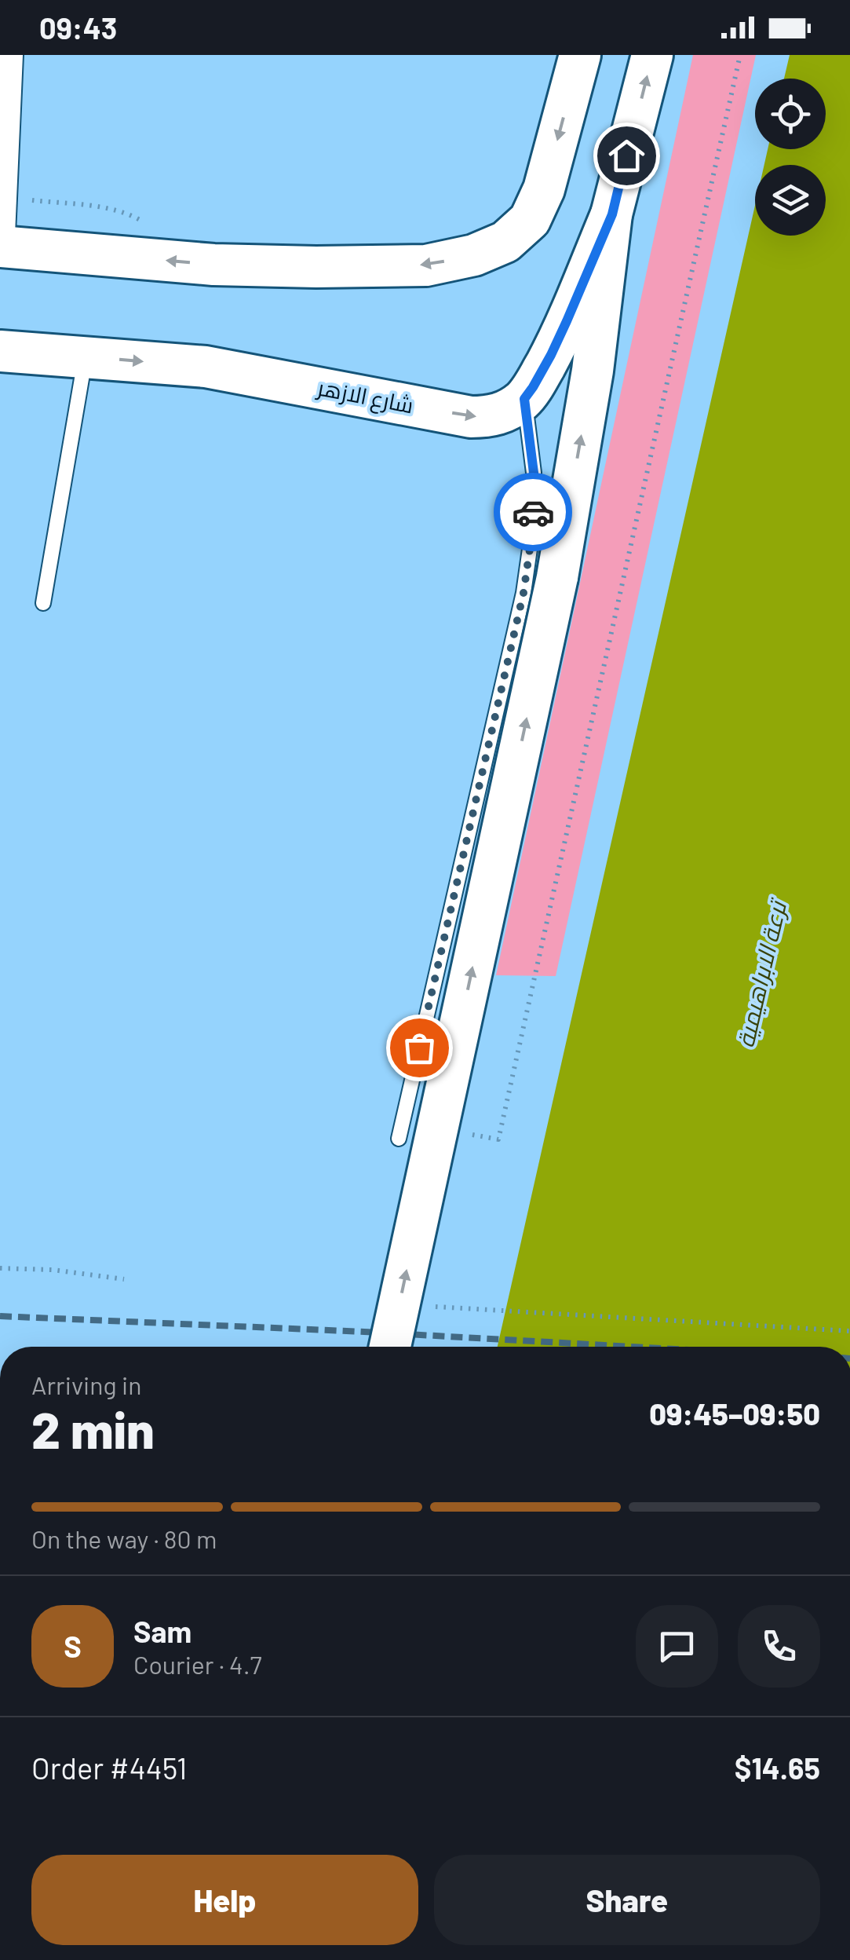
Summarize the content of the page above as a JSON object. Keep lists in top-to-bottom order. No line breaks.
{"streets":{"main road":["شارع الازهر"]},"one_way":["شارع الازهر"],"water":["ترعة الابراهيمية"],"page":{"status":"09:43","heading":["2 min","Arriving in","09:45–09:50"],"panel":["Sam","Courier · 4.7","Order #4451","$14.65"],"bar":"On the way · 80 m","round":"S","buttons":["Help","Share"]}}
